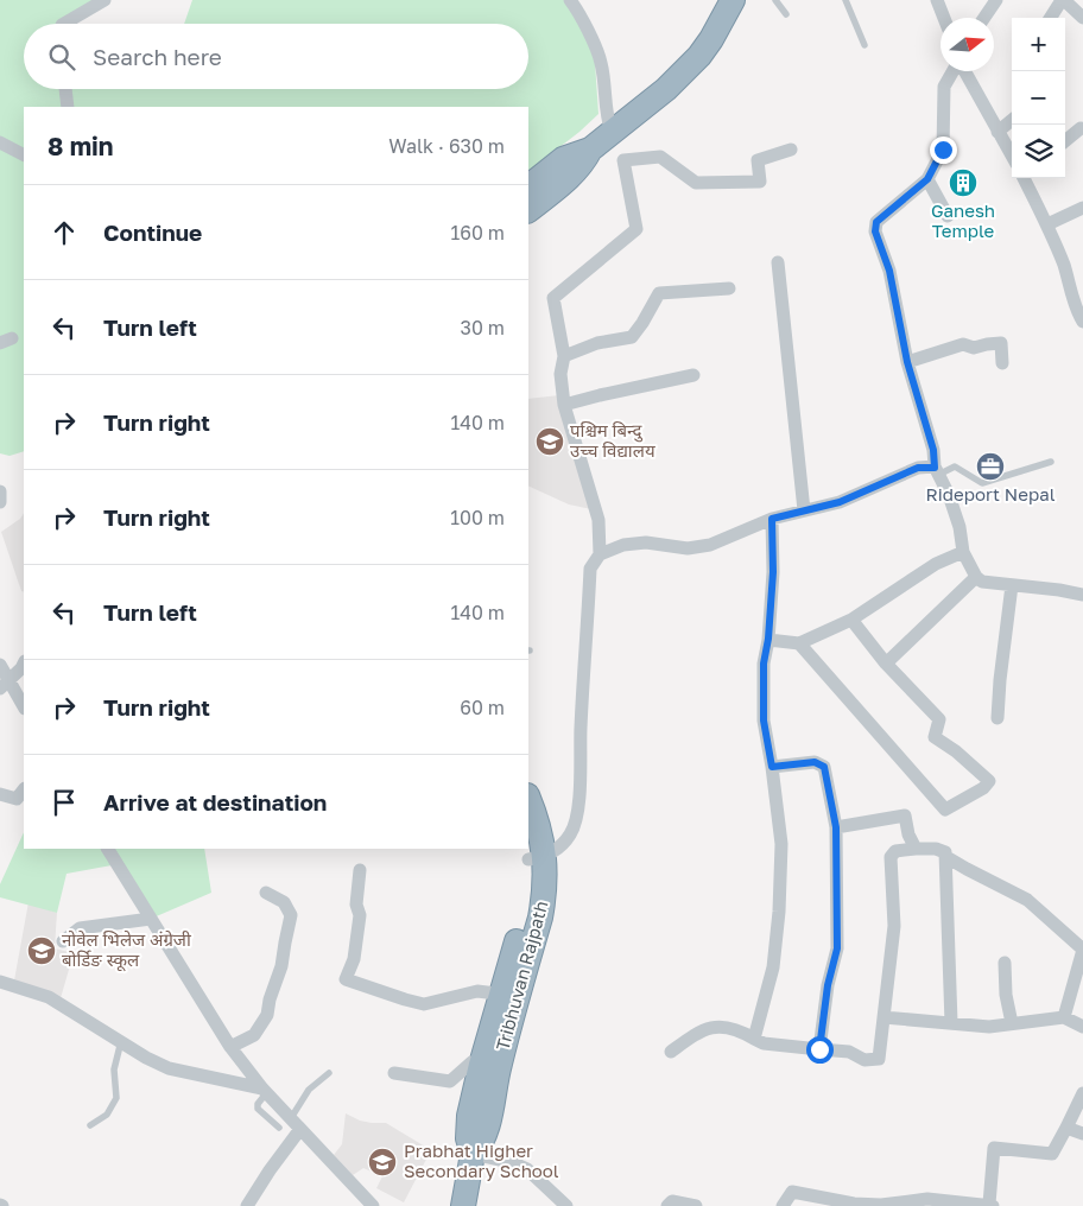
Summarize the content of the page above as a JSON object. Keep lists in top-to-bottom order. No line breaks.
{"streets":{"highway":["Tribhuvan Rajpath"]},"places":{"building":["Ganesh Temple"],"school or university":["पश्चिम बिन्दु उच्च विद्यालय","नोवेल भिलेज अंग्रेजी बोर्डिङ स्कूल","Prabhat Higher Secondary School"],"office":["Rideport Nepal"]},"north":"right","page":{"map_buttons":["+","−"],"search":"Search here","heading":["8 min","Walk · 630 m"],"list":[["Continue","160 m"],["Turn left","30 m"],["Turn right","140 m"],["Turn right","100 m"],["Turn left","140 m"],["Turn right","60 m"],"Arrive at destination"]}}
